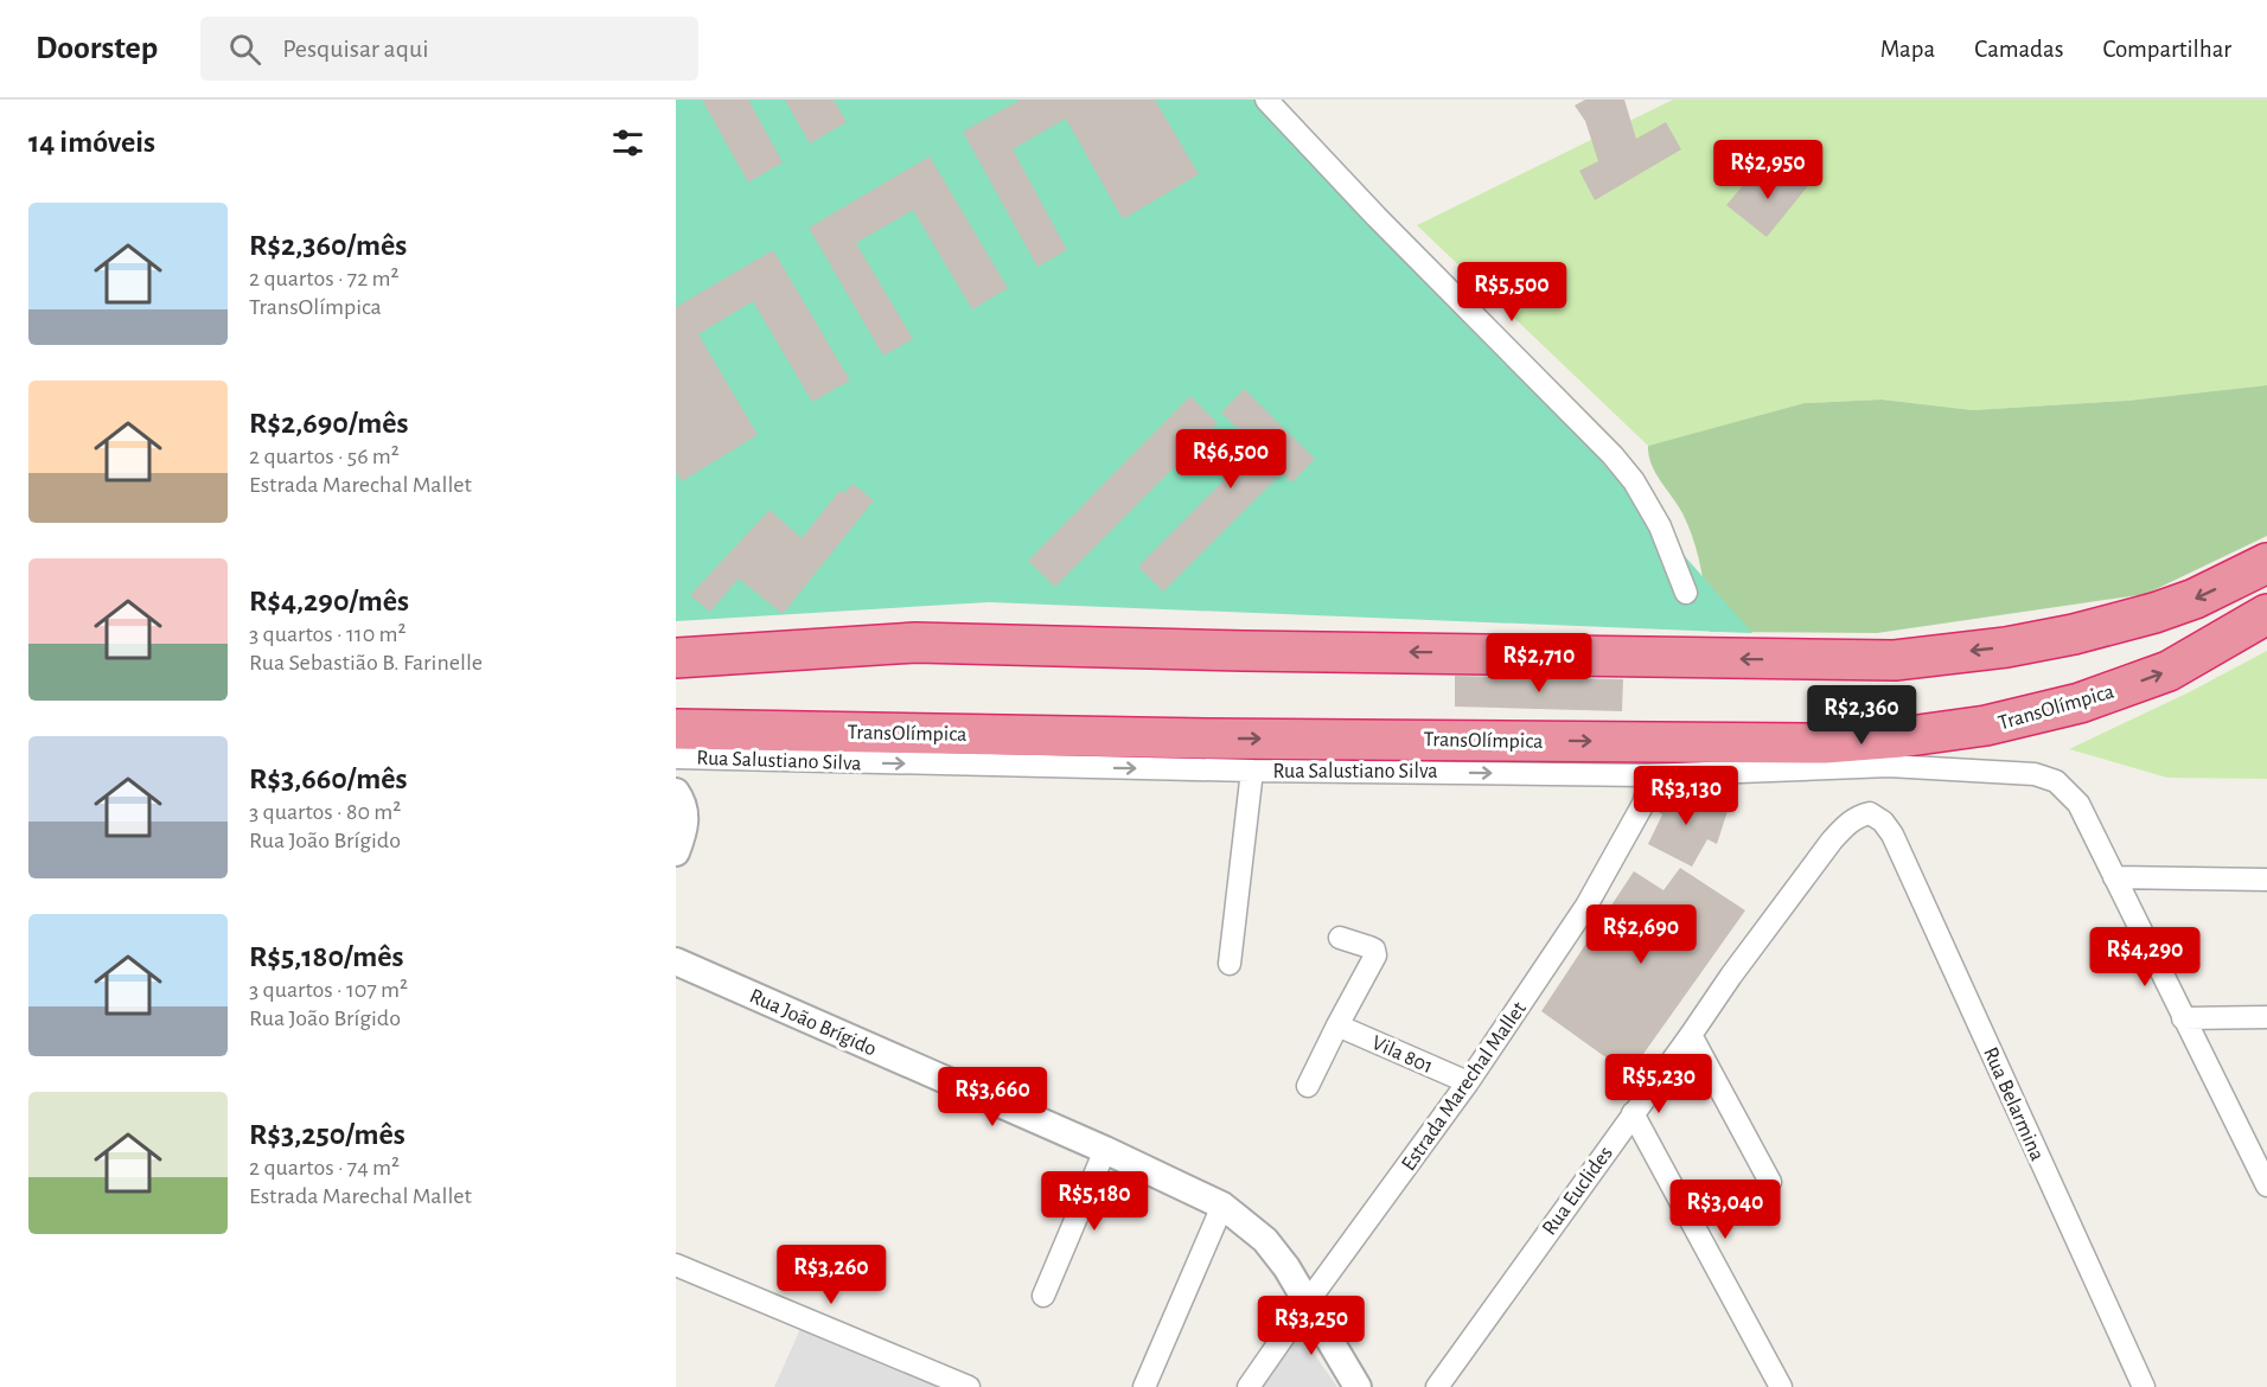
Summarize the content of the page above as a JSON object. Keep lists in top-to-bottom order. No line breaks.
{"streets":{"highway":["TransOlímpica"],"street":["Rua Salustiano Silva","Rua João Brígido","Vila 801","Estrada Marechal Mallet","Rua Belarmina","Rua Euclides"]},"crossings":[["TransOlímpica","Rua Salustiano Silva"],["Rua Salustiano Silva","Estrada Marechal Mallet"],["Rua João Brígido","Estrada Marechal Mallet"],["Vila 801","Estrada Marechal Mallet"],["Rua Belarmina","Rua Euclides"]],"one_way":["Rua Salustiano Silva"],"page":{"header":"Doorstep","search":"Pesquisar aqui","nav":["Mapa","Camadas","Compartilhar"],"heading":"14 imóveis","price":["R$2,950","R$5,500","R$6,500","R$2,710","R$2,360","R$3,130","R$2,690","R$4,290","R$5,230","R$3,660","R$5,180","R$3,040","R$3,260","R$3,250"],"list":[{"name":"R$2,360/mês","note":"2 quartos · 72 m² · TransOlímpica"},{"name":"R$2,690/mês","note":"2 quartos · 56 m² · Estrada Marechal Mallet"},{"name":"R$4,290/mês","note":"3 quartos · 110 m² · Rua Sebastião B. Farinelle"},{"name":"R$3,660/mês","note":"3 quartos · 80 m² · Rua João Brígido"},{"name":"R$5,180/mês","note":"3 quartos · 107 m² · Rua João Brígido"},{"name":"R$3,250/mês","note":"2 quartos · 74 m² · Estrada Marechal Mallet"}]}}
